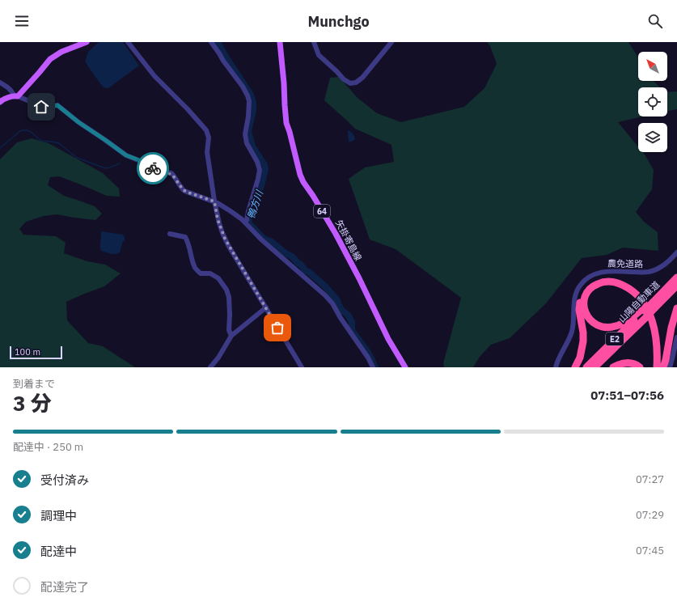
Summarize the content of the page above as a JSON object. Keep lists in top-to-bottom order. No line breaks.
{"streets":{"highway":["山陽自動車道","E2"],"main road":["64","矢掛寄島線"],"street":["農免道路"]},"water":["鴨方川"],"scale_bar":"100 m","north":"top left","page":{"header":"Munchgo","scale":"100 m","heading":["3 分","到着まで","07:51–07:56"],"bar":"配達中 · 250 m","list":[["受付済み","07:27"],["調理中","07:29"],["配達中","07:45"],"配達完了"]}}
